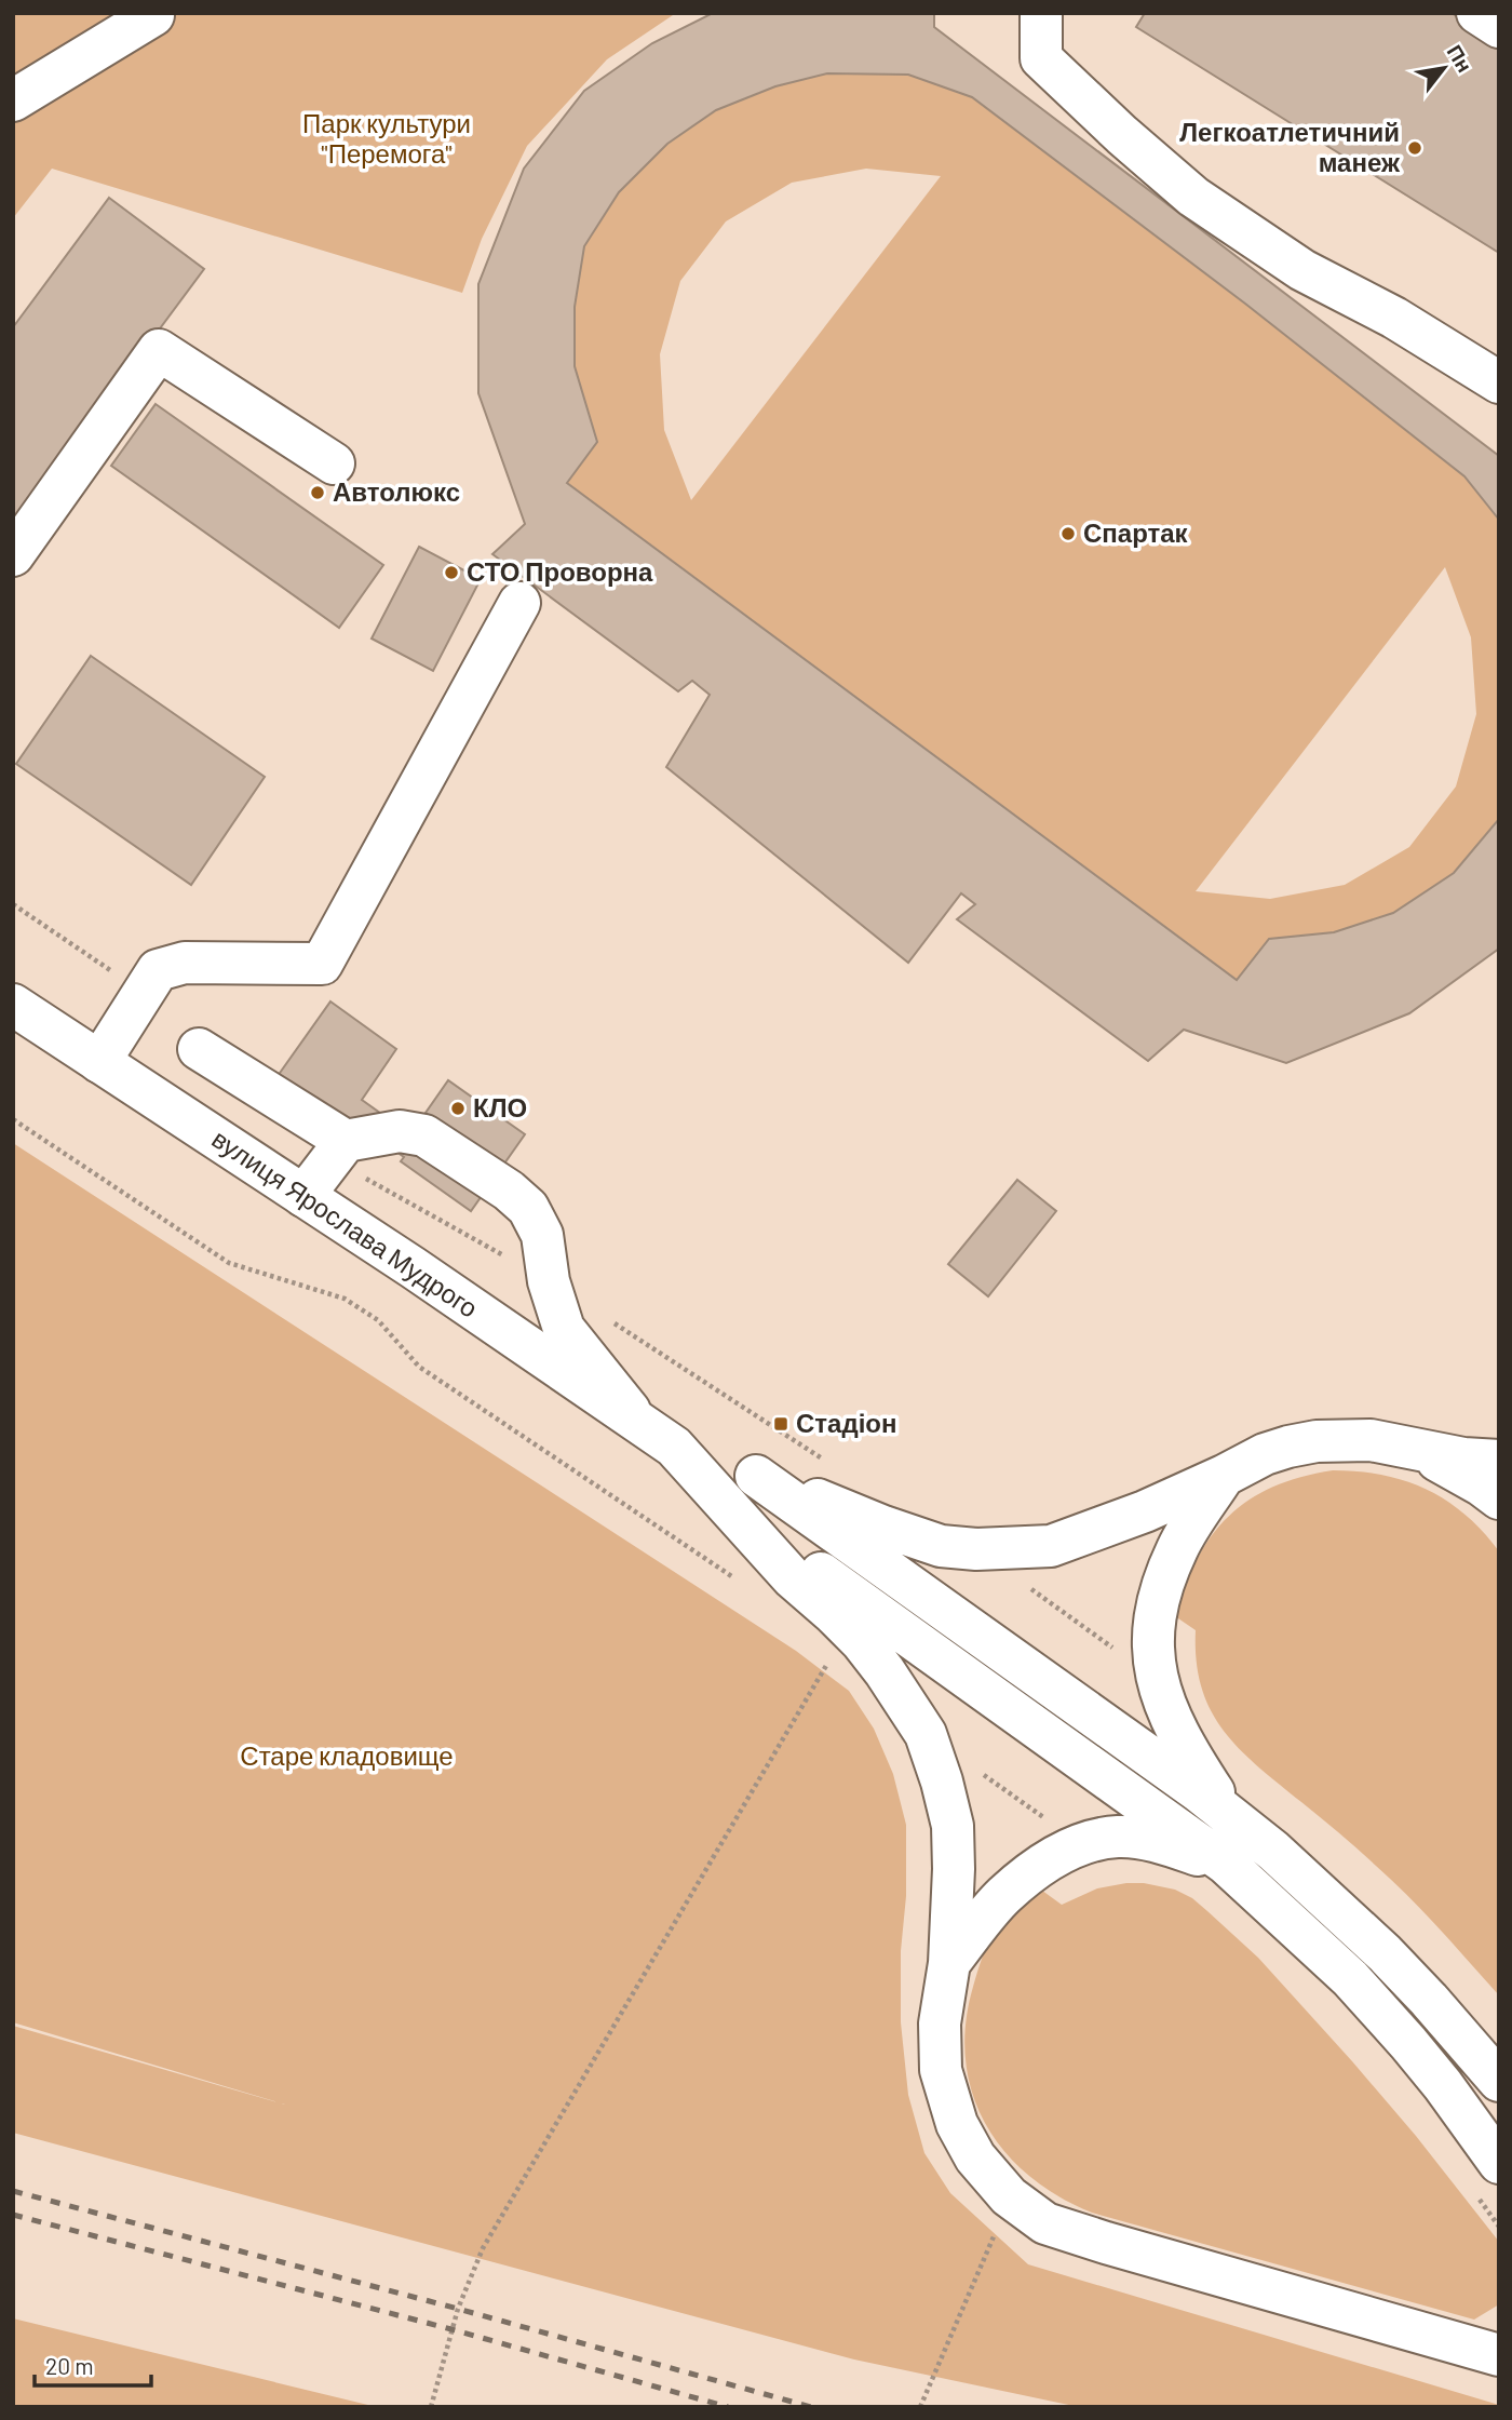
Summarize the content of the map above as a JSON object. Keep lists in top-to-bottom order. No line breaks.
{"streets":{"main road":["вулиця Ярослава Мудрого"]},"parks":["Парк культури \"Перемога\"","Старе кладовище"],"places":{"other":["Легкоатлетичний манеж","Автолюкс","Спартак","СТО Проворна","КЛО"],"transit":["Стадіон"]},"scale_bar":"20 m","north":"top right"}
